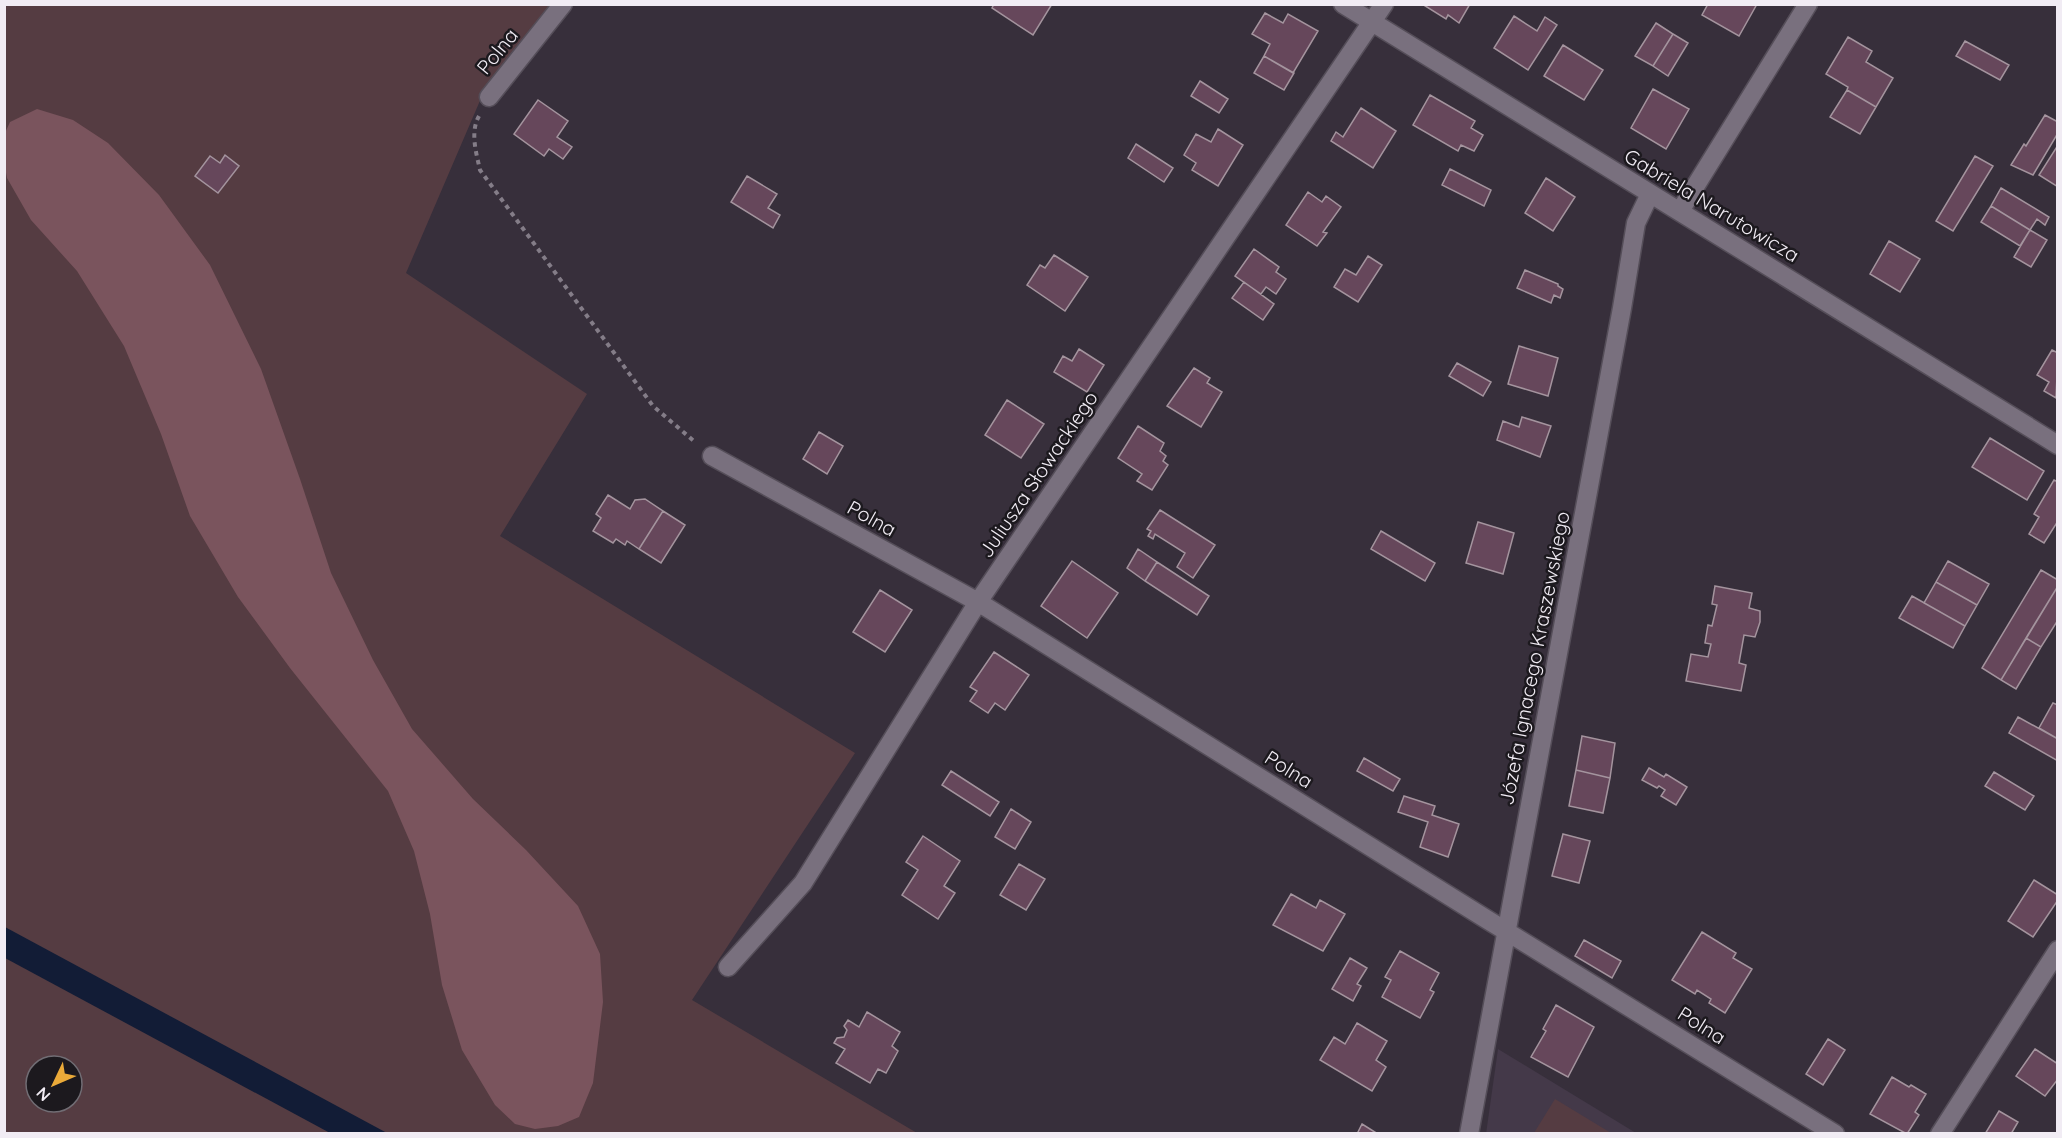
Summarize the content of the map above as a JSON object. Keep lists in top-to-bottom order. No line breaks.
{"streets":{"street":["Polna","Gabriela Narutowicza","Juliusza Słowackiego","Józefa Ignacego Kraszewskiego"]},"crossings":[["Polna","Juliusza Słowackiego"],["Polna","Józefa Ignacego Kraszewskiego"],["Gabriela Narutowicza","Juliusza Słowackiego"],["Gabriela Narutowicza","Józefa Ignacego Kraszewskiego"]],"north":"bottom left"}
